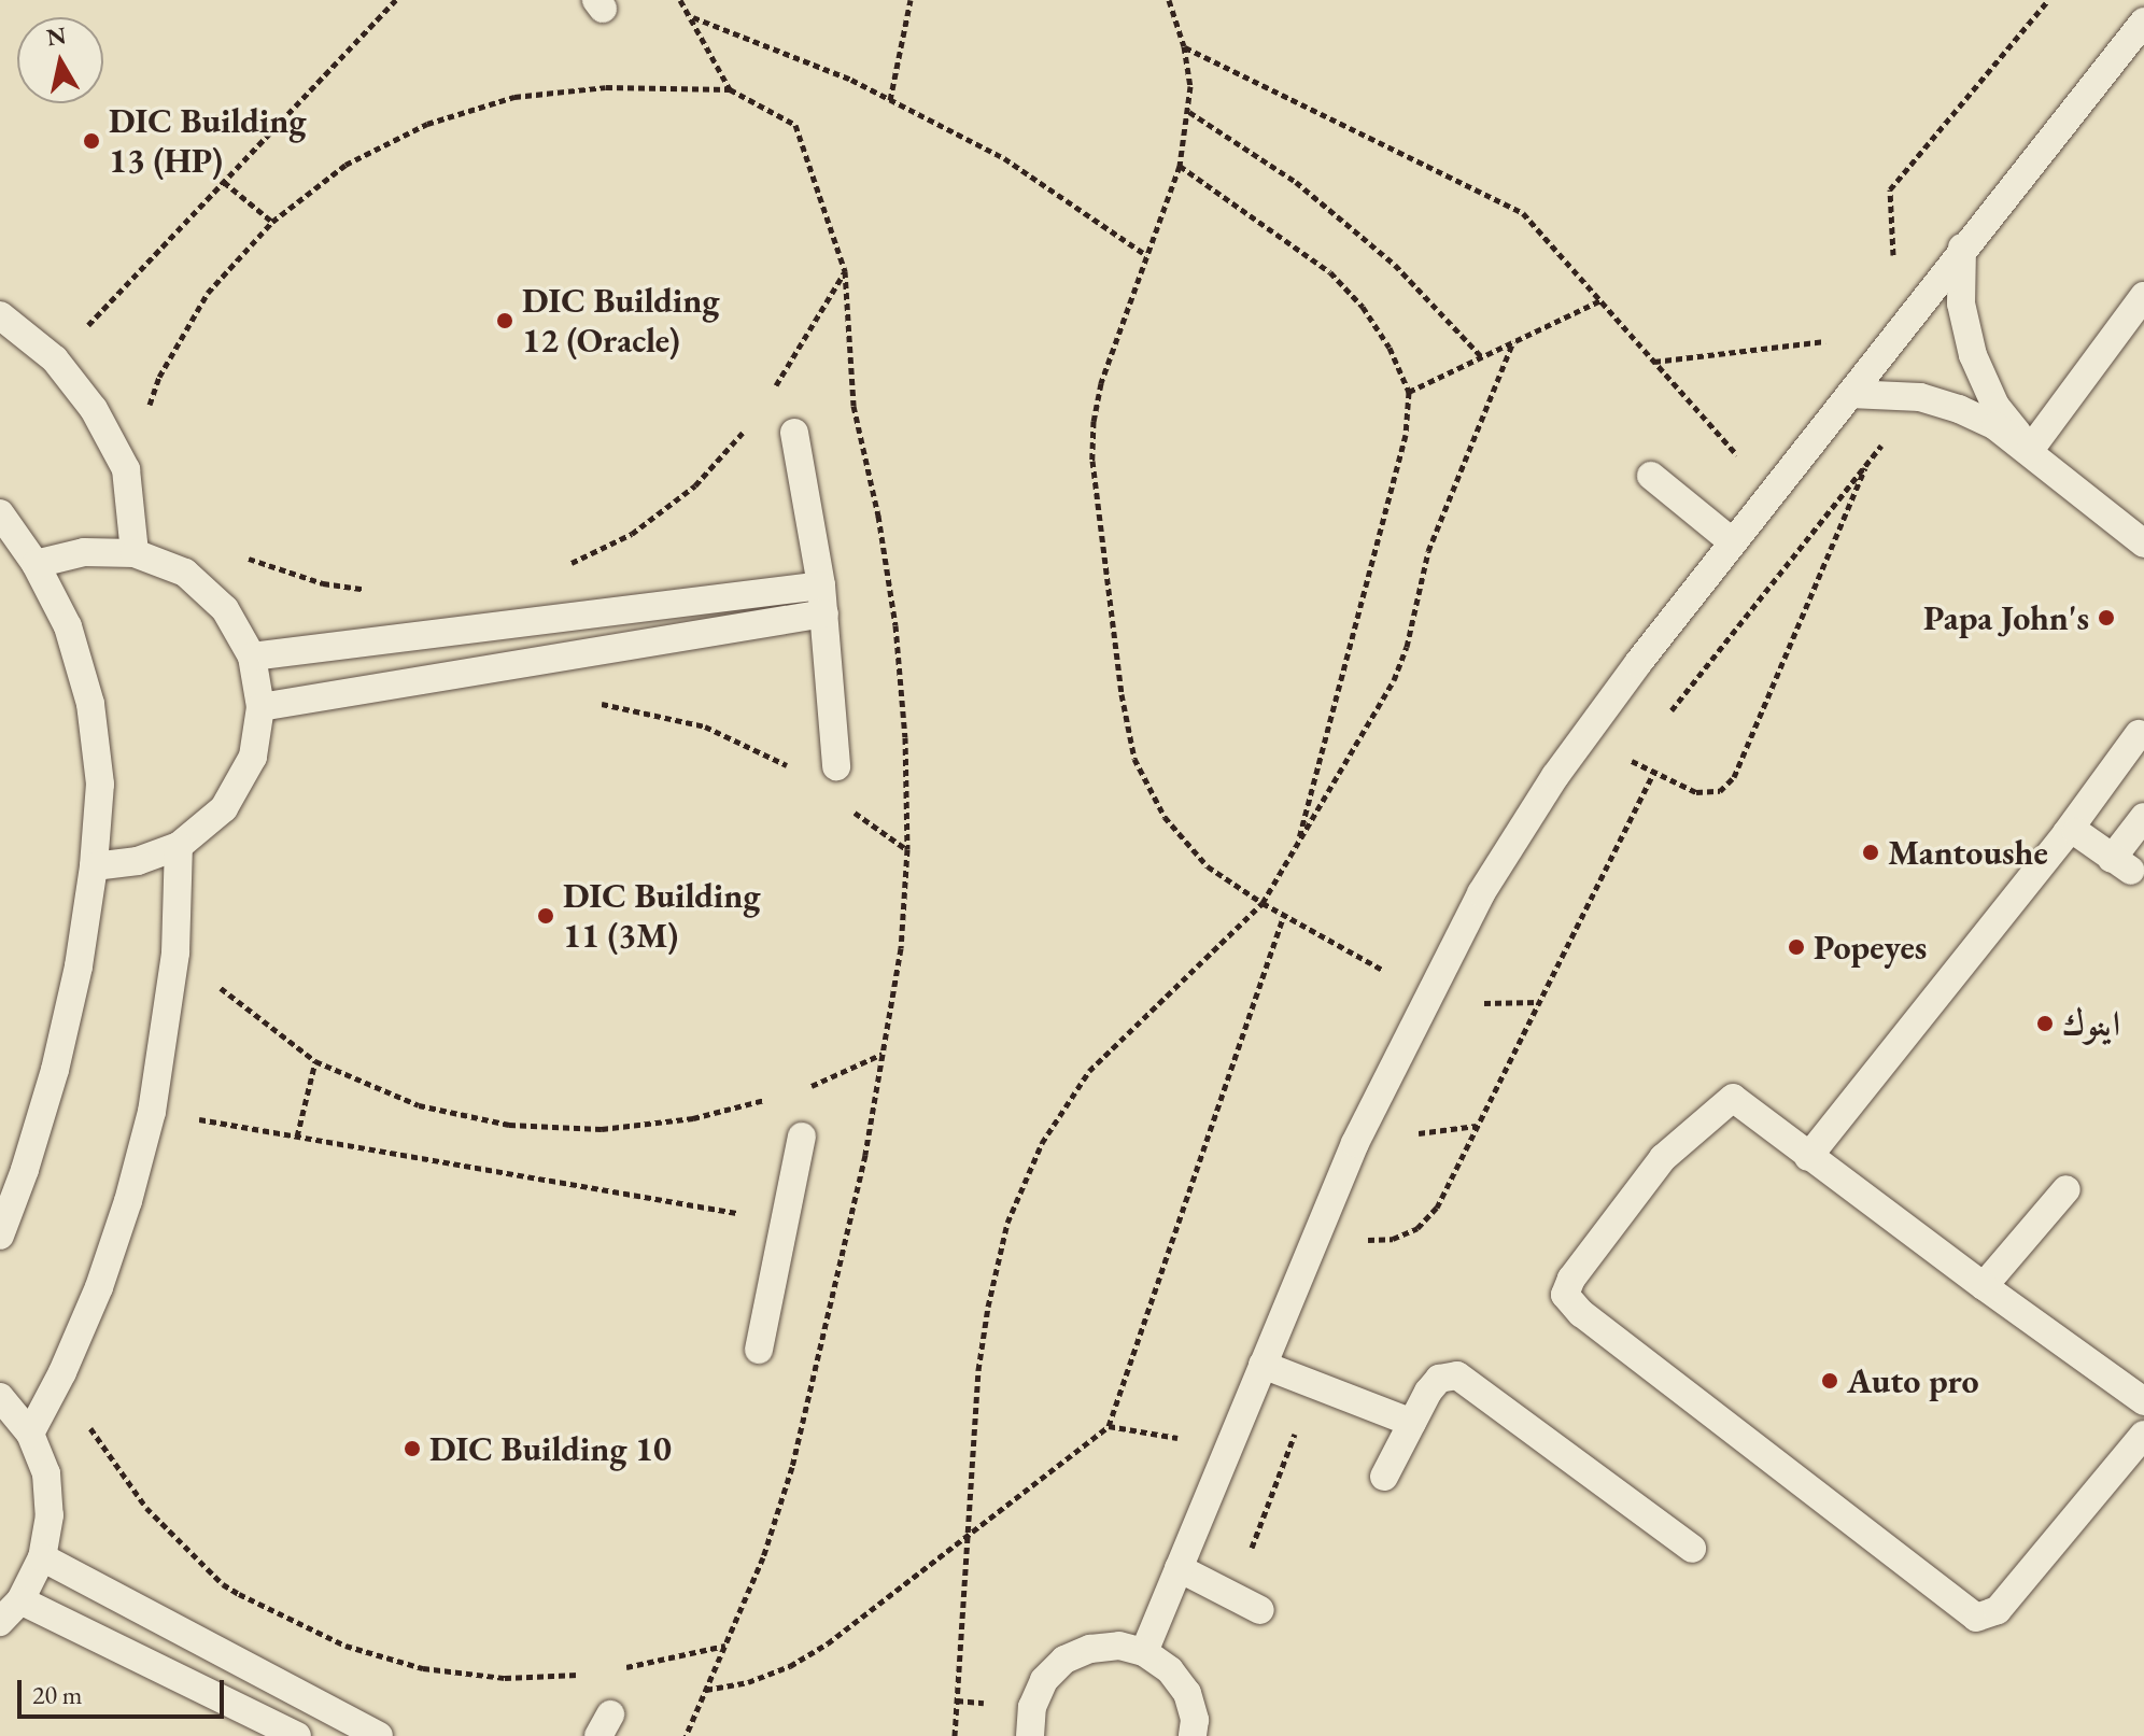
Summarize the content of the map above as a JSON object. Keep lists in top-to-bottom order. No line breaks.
{"places":["DIC Building 13 (HP)","DIC Building 12 (Oracle)","Papa John's","Mantoushe","DIC Building 11 (3M)","Popeyes","اينوك","Auto pro","DIC Building 10"],"scale_bar":"20 m","north":"top"}
